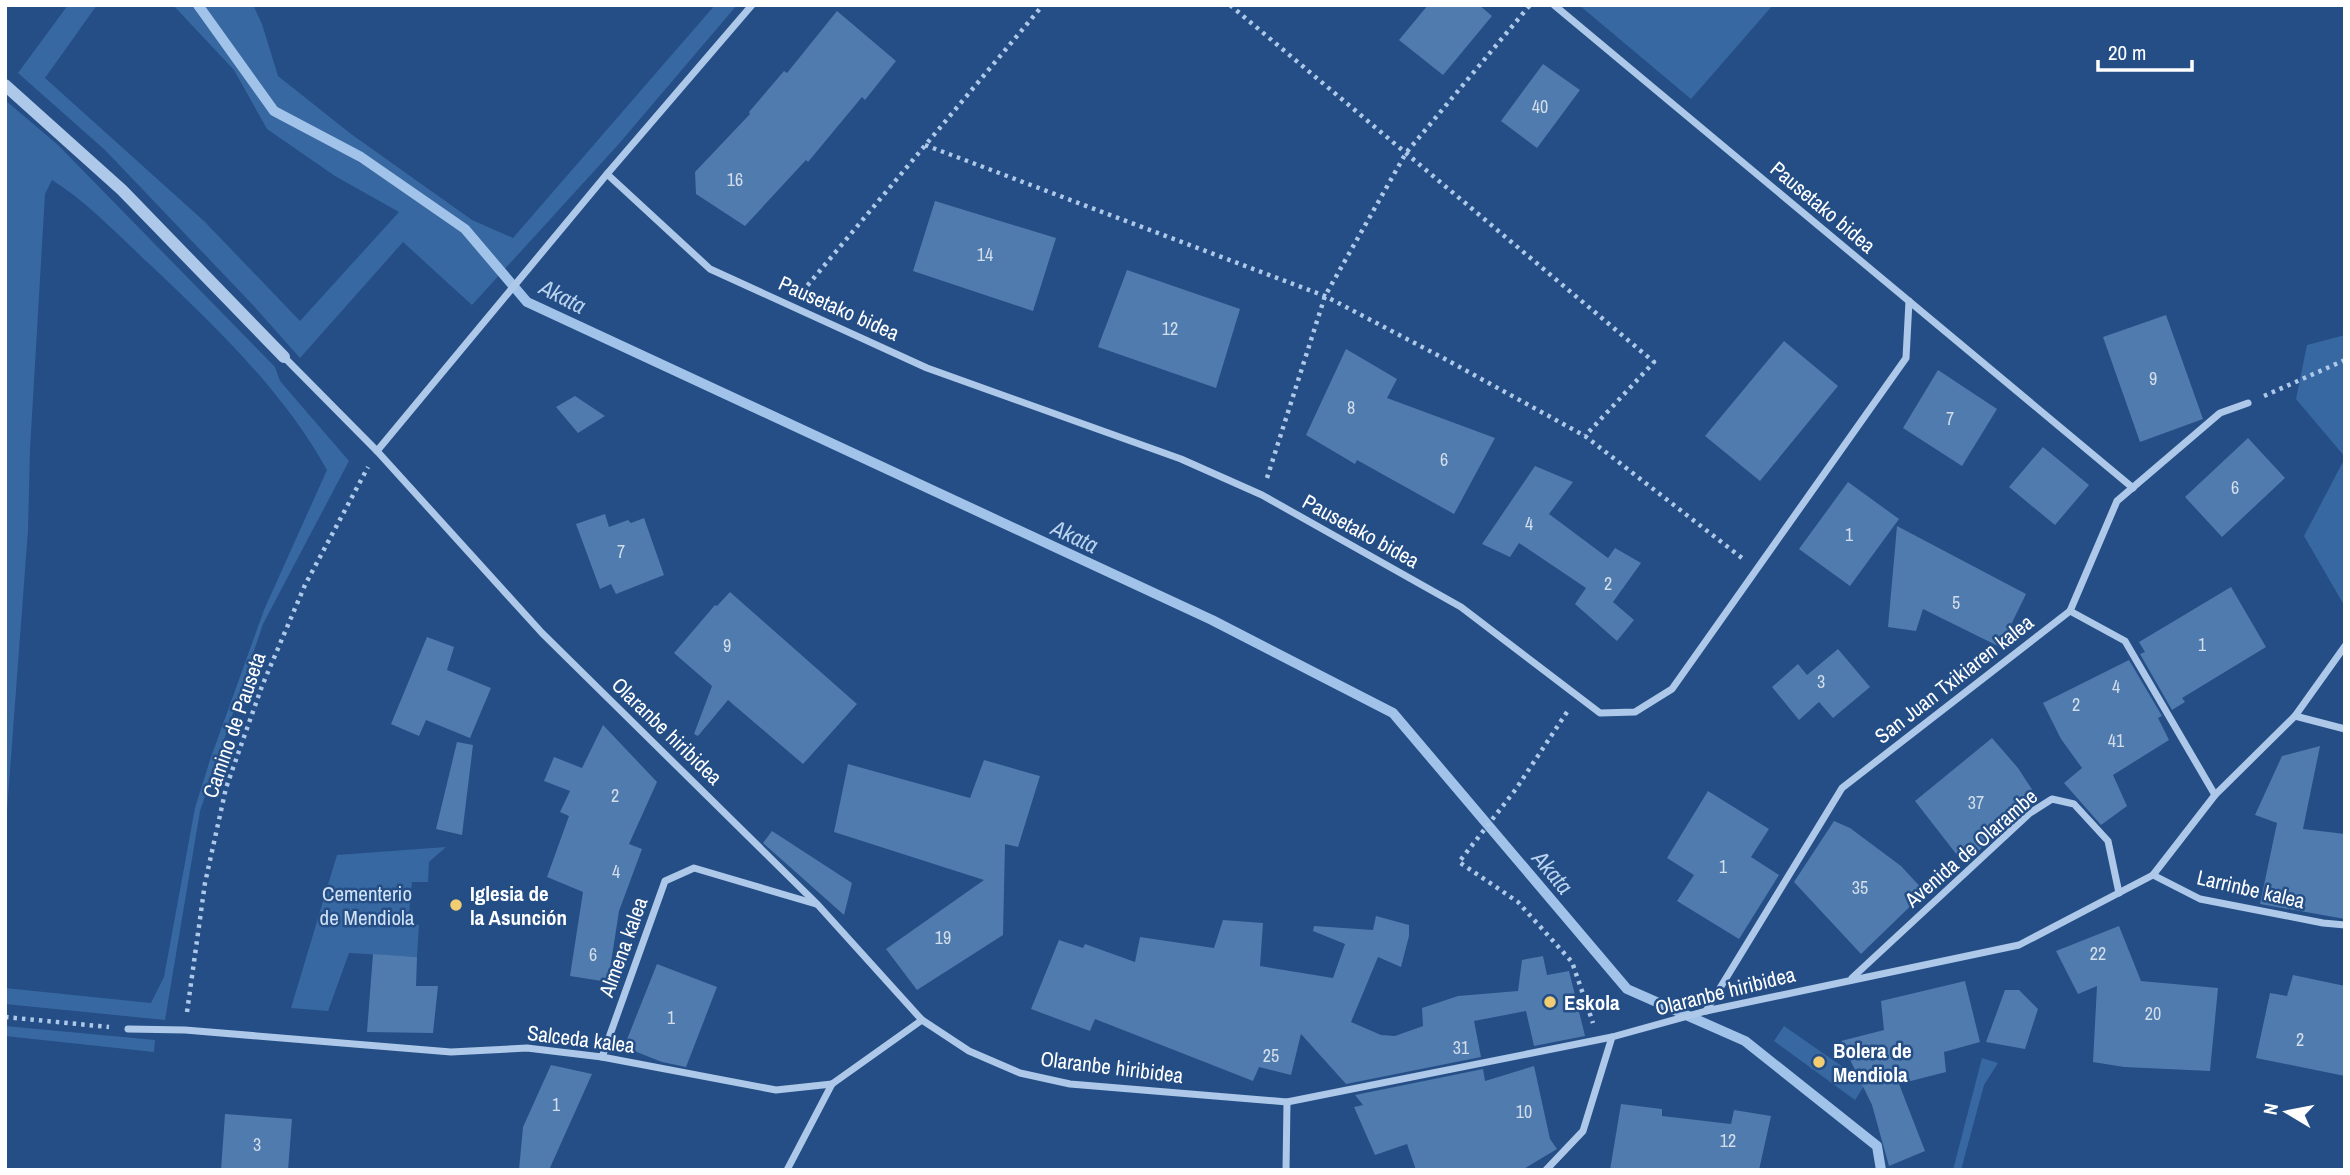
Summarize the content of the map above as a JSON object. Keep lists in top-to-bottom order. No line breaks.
{"streets":{"street":["Pausetako bidea","San Juan Txikiaren kalea","Olaranbe hiribidea","Avenida de Olarambe","Larrinbe kalea","Almena kalea","Salceda kalea"],"path":["Camino de Pauseta"]},"crossings":[["Pausetako bidea","San Juan Txikiaren kalea"],["San Juan Txikiaren kalea","Olaranbe hiribidea"],["Camino de Pauseta","Olaranbe hiribidea"],["Camino de Pauseta","Salceda kalea"],["Olaranbe hiribidea","Avenida de Olarambe"],["Olaranbe hiribidea","Larrinbe kalea"],["Olaranbe hiribidea","Almena kalea"],["Olaranbe hiribidea","Salceda kalea"],["Almena kalea","Salceda kalea"]],"water":["Akata"],"parks":["Cementerio de Mendiola"],"places":["Iglesia de la Asunción","Eskola","Bolera de Mendiola"],"house_numbers":["40","16","14","12","9","8","7","6","6","4","1","7","2","5","1","9","3","4","2","41","2","37","1","4","35","19","22","6","20","1","2","31","25","1","10","12","3"],"scale_bar":"20 m","north":"left"}
